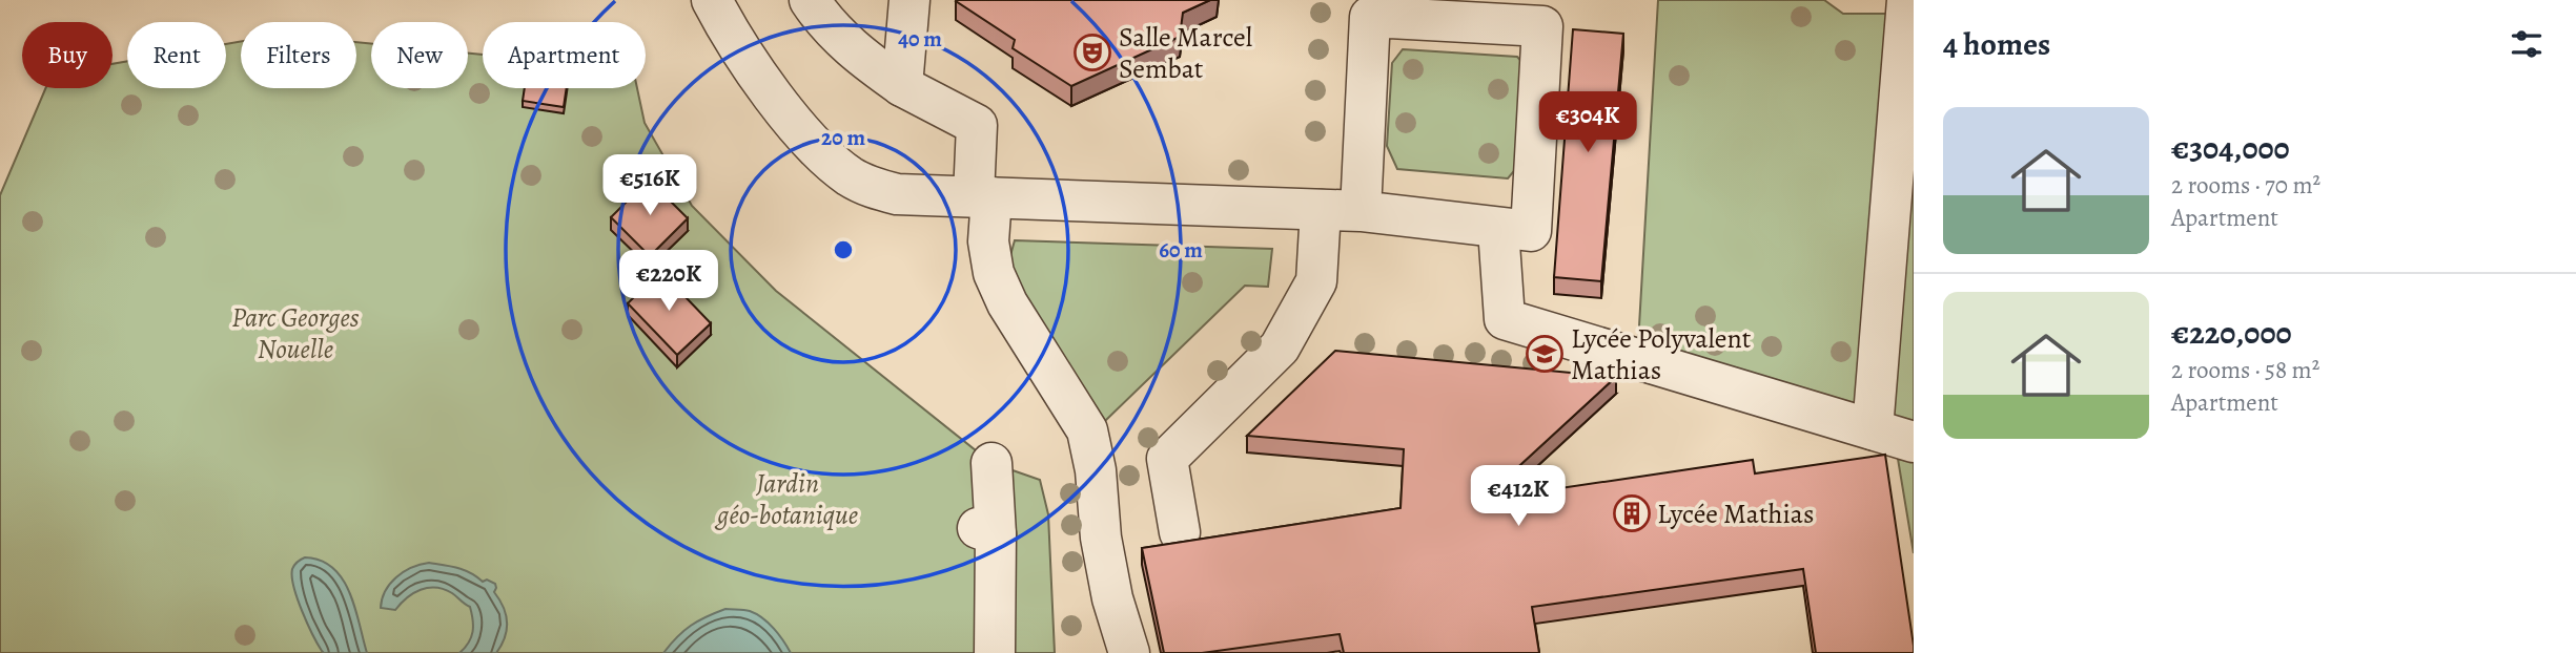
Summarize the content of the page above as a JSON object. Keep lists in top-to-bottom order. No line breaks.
{"parks":["Parc Georges Nouelle","Jardin géo-botanique"],"places":{"theatre":["Salle Marcel Sembat"],"school or university":["Lycée Polyvalent Mathias"],"building":["Lycée Mathias"]},"page":{"heading":"4 homes","chip":["Buy","Rent","Filters","New","Apartment"],"list":[{"name":"€304,000","note":"2 rooms · 70 m² · Apartment"},{"name":"€220,000","note":"2 rooms · 58 m² · Apartment"}],"price":["€304K","€516K","€220K","€412K"]},"rings":["40 m","20 m","60 m"]}
